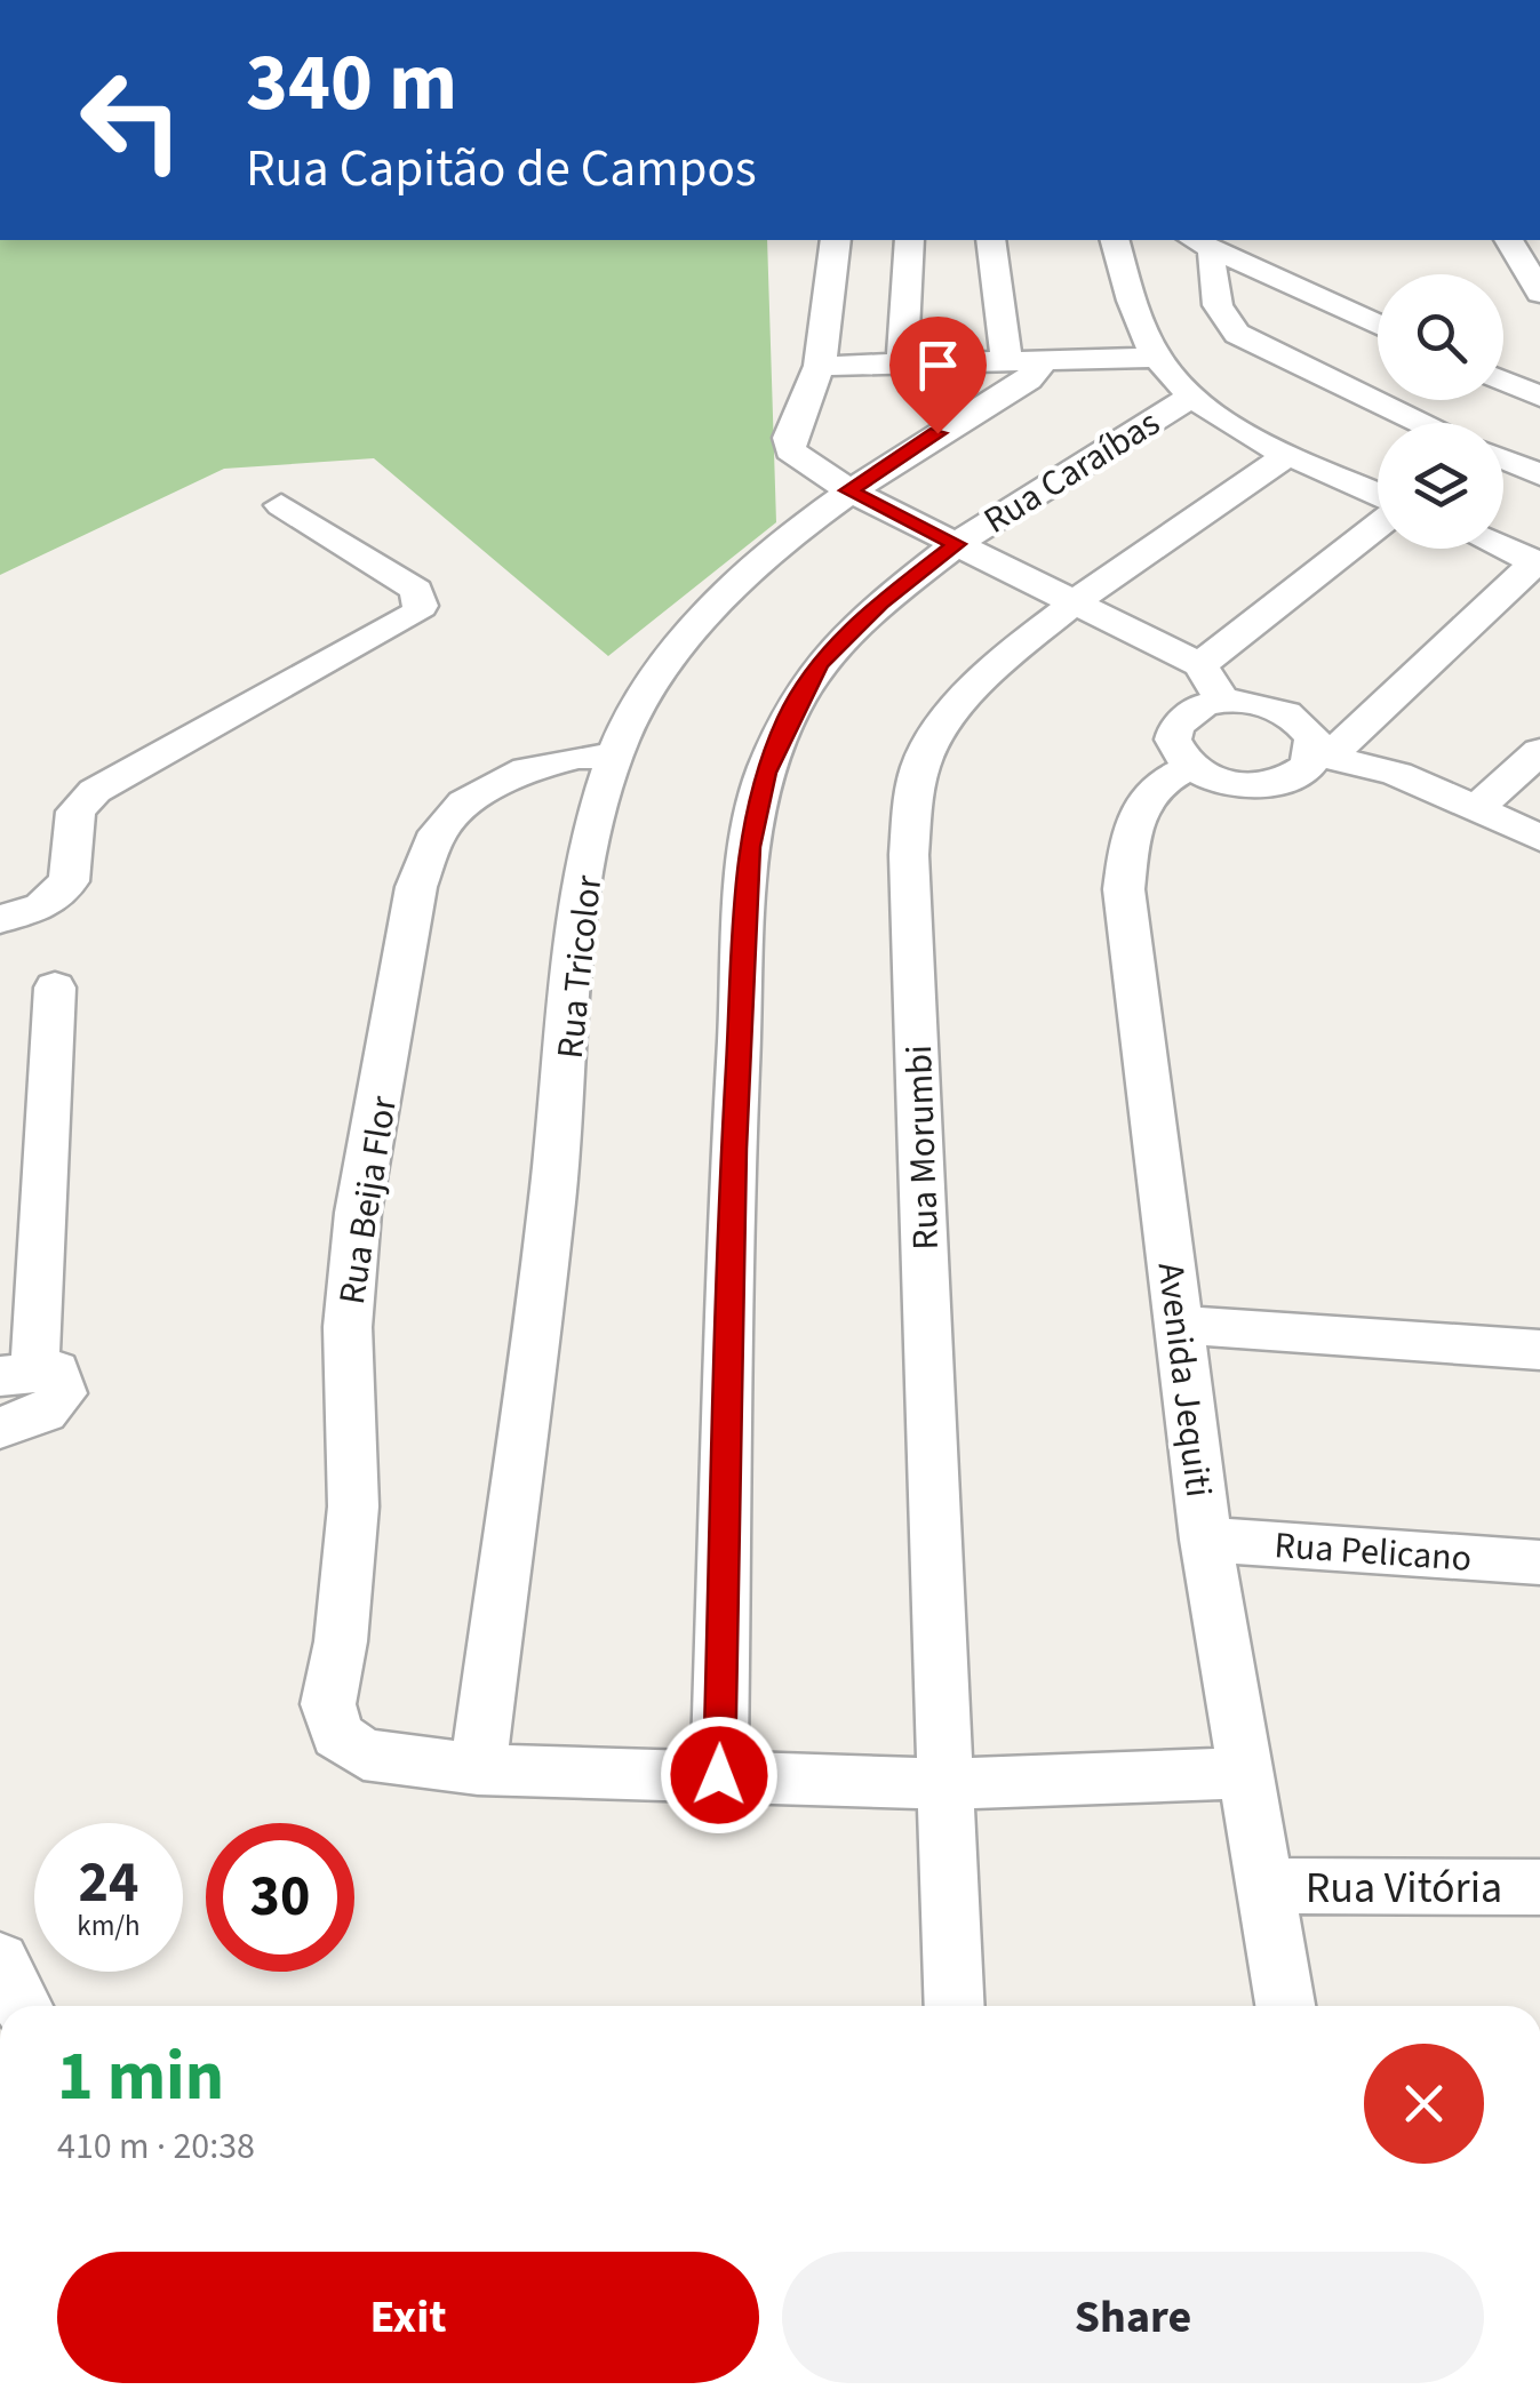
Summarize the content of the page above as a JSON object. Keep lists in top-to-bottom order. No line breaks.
{"streets":{"street":["Rua Caraíbas","Rua Tricolor","Rua Morumbi","Rua Beija Flor","Avenida Jequiti","Rua Pelicano","Rua Vitória"]},"crossings":[["Rua Tricolor","Rua Beija Flor"],["Avenida Jequiti","Rua Pelicano"],["Avenida Jequiti","Rua Vitória"]],"page":{"turn":["340 m","Rua Capitão de Campos"],"speed":"24 km/h","limit":"30","heading":["1 min","410 m · 20:38"],"buttons":["Exit","Share"]}}
